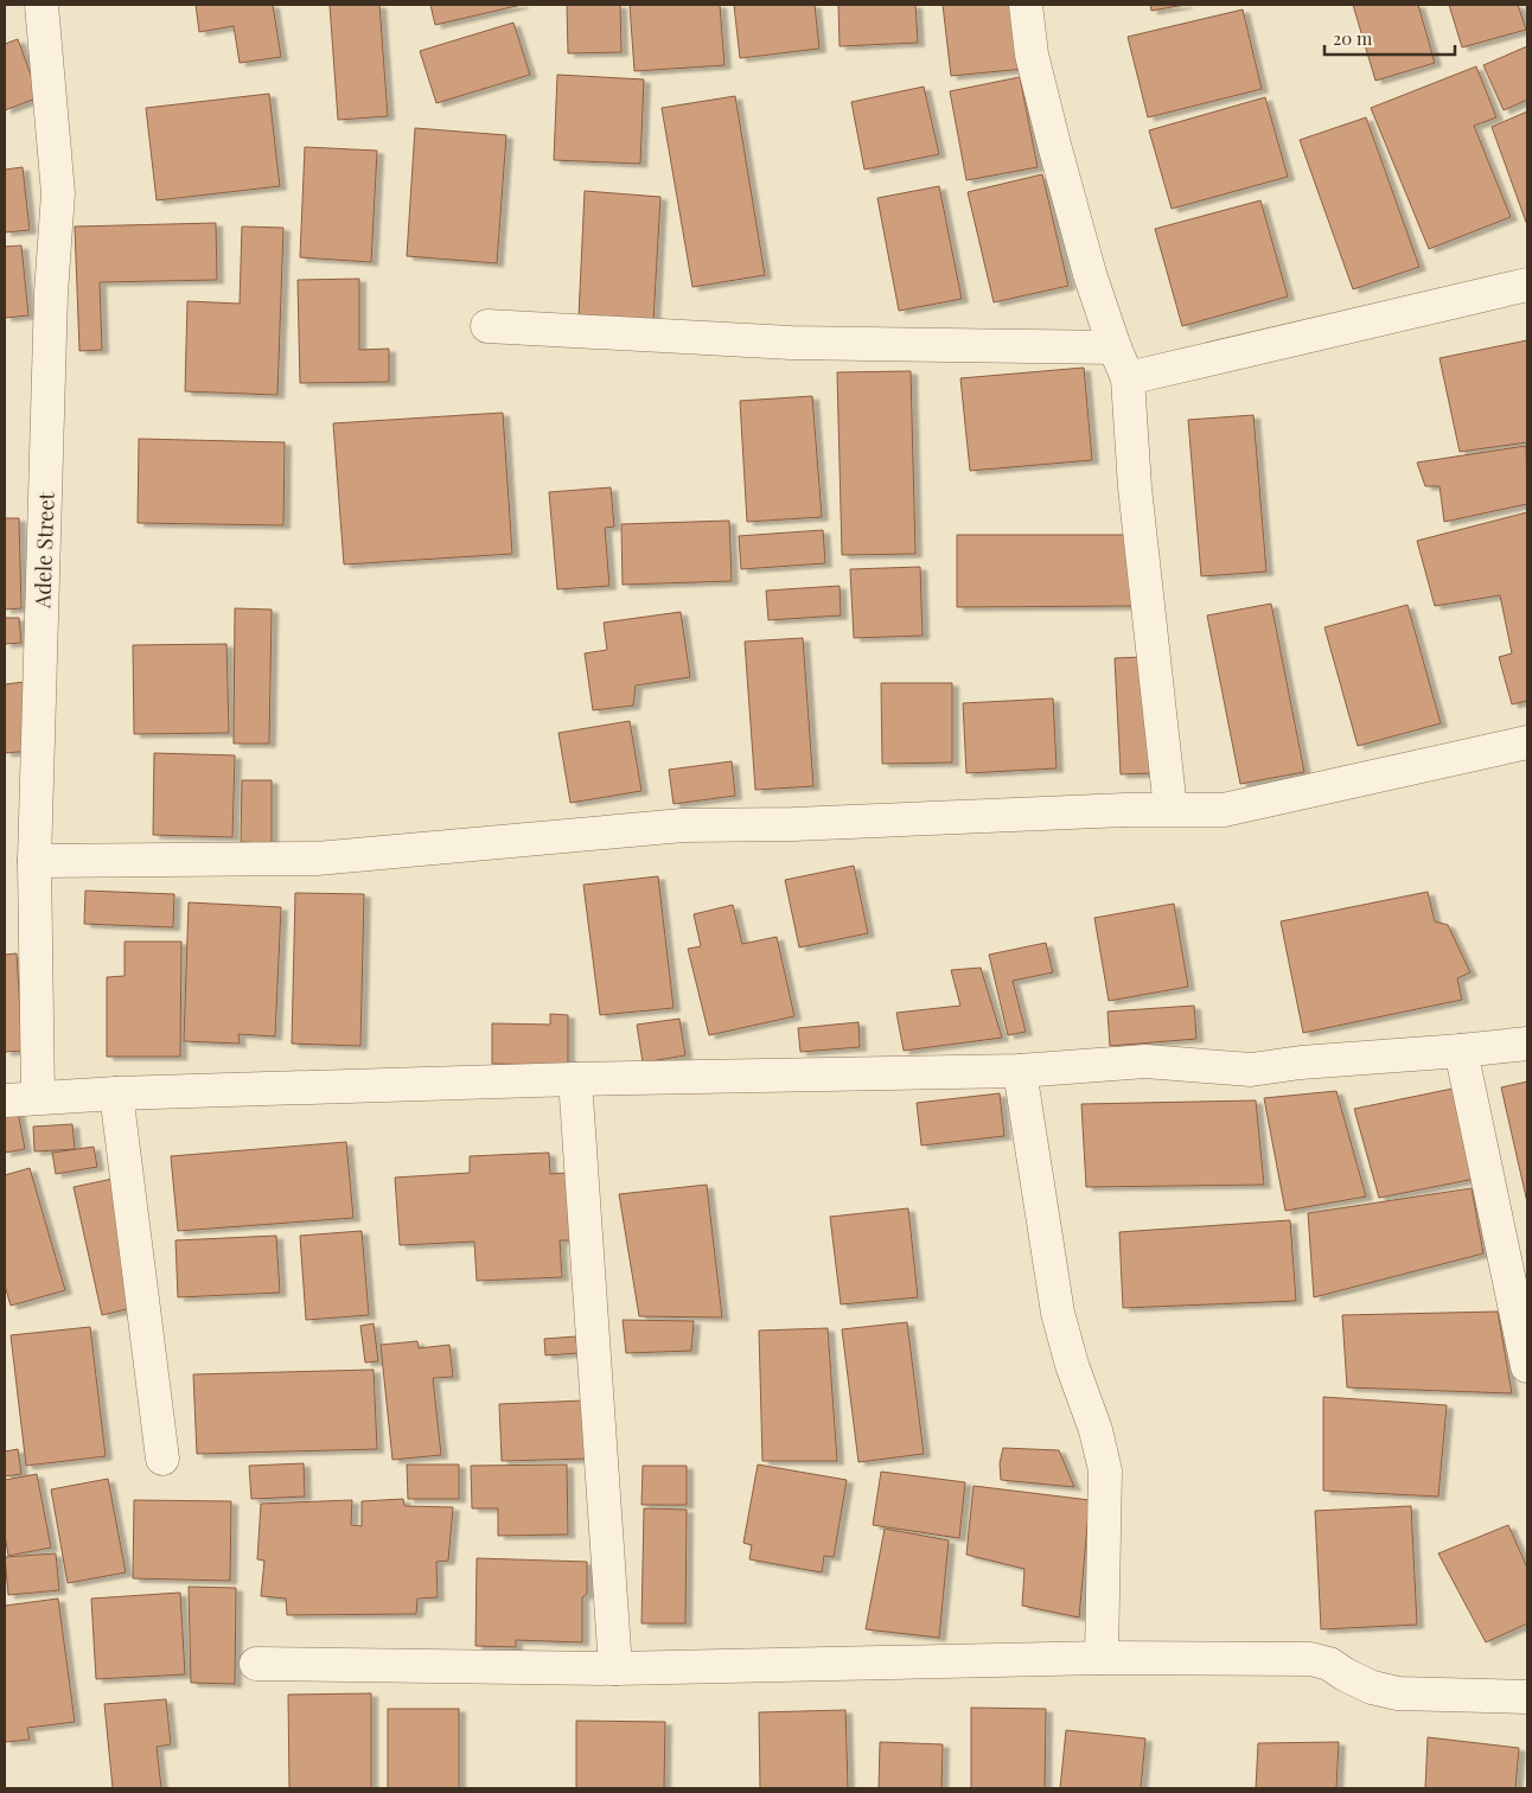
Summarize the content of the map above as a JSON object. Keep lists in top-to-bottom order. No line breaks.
{"streets":{"street":["Adele Street"]},"scale_bar":"20 m"}
